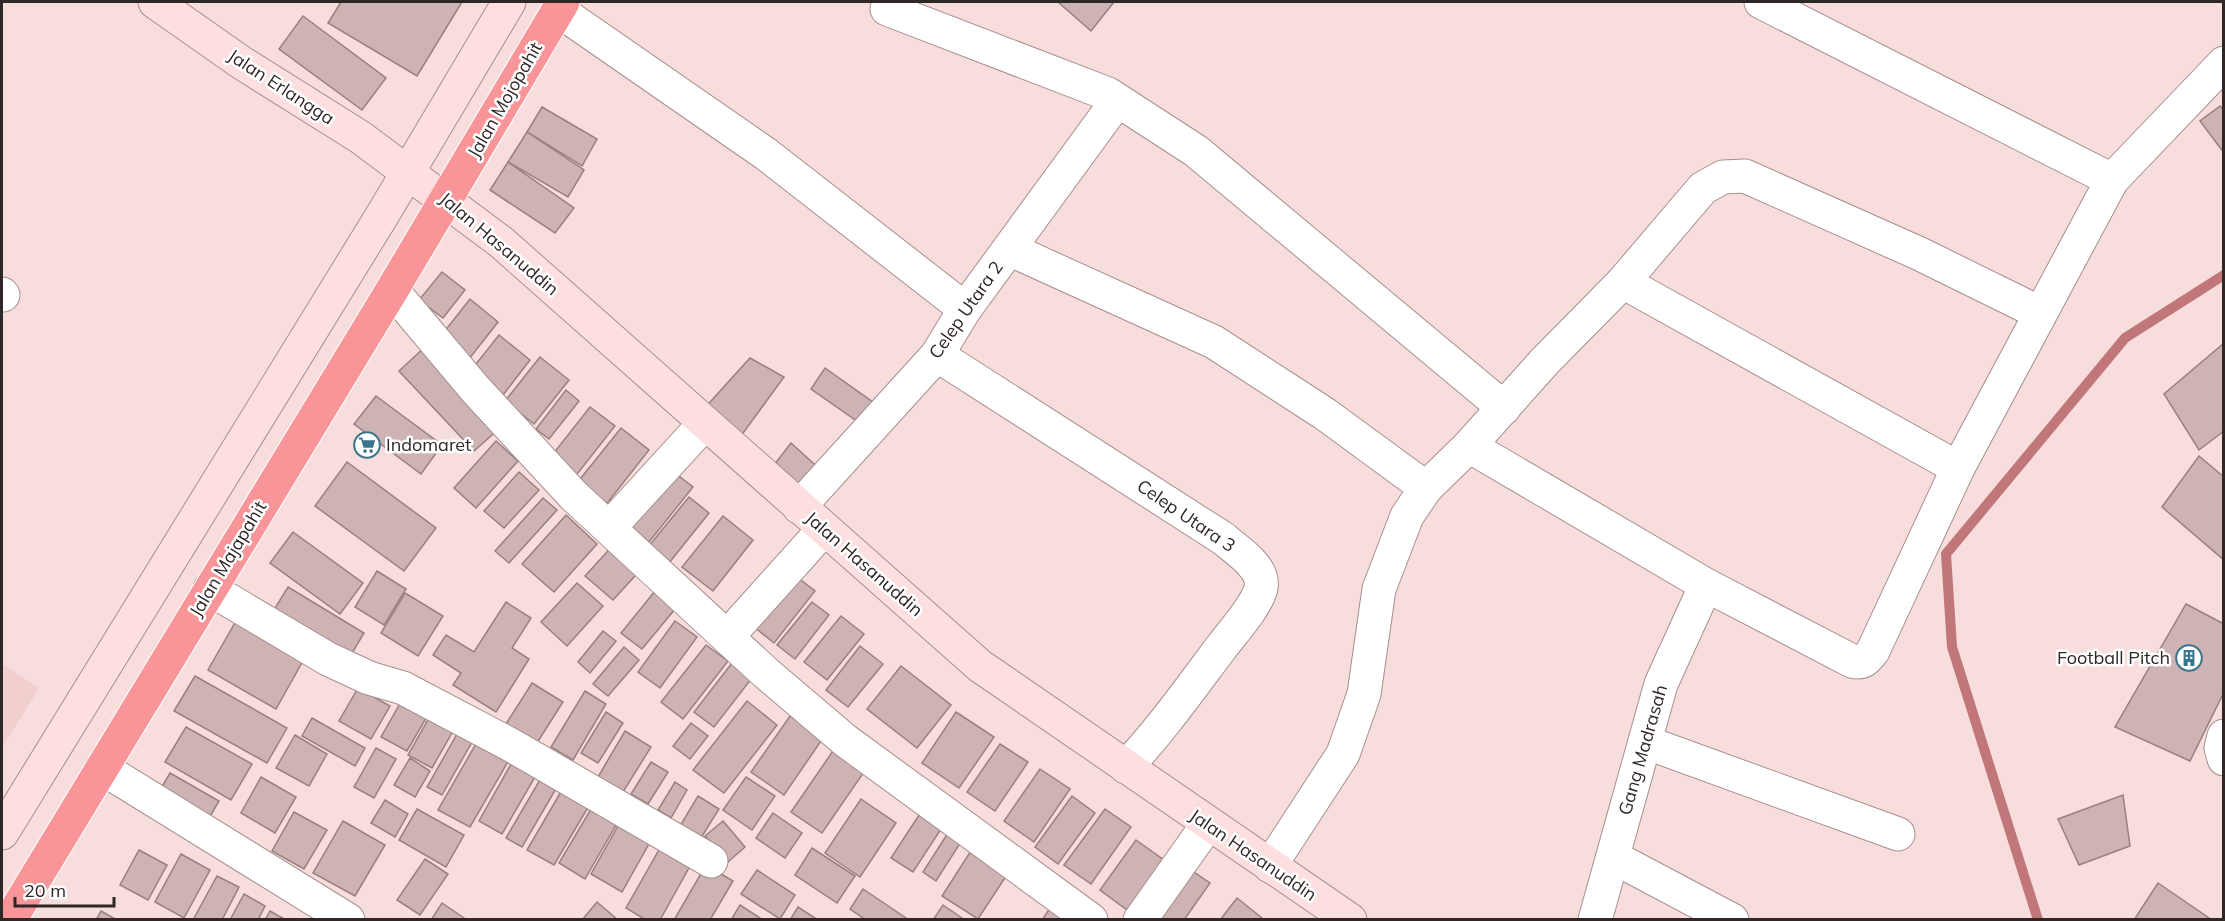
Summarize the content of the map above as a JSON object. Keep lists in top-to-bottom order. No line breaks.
{"streets":{"highway":["Jalan Mojopahit","Jalan Majapahit"],"main road":["Jalan Erlangga","Jalan Hasanuddin"],"street":["Celep Utara 2","Celep Utara 3","Gang Madrasah"]},"crossings":[["Jalan Erlangga","Jalan Hasanuddin"],["Jalan Mojopahit","Jalan Hasanuddin"],["Jalan Mojopahit","Jalan Majapahit"],["Jalan Hasanuddin","Celep Utara 2"],["Jalan Hasanuddin","Celep Utara 3"],["Jalan Hasanuddin","Jalan Majapahit"],["Celep Utara 2","Celep Utara 3"]],"places":{"supermarket":["Indomaret"],"building":["Football Pitch"]},"scale_bar":"20 m"}
